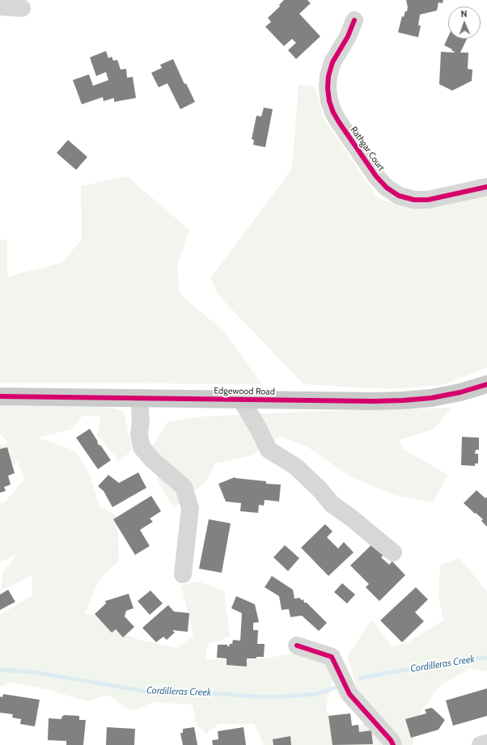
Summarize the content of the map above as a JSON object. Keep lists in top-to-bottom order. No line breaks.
{"streets":{"main road":["Edgewood Road"],"street":["Rathgar Court"]},"water":["Cordilleras Creek"],"north":"top"}
